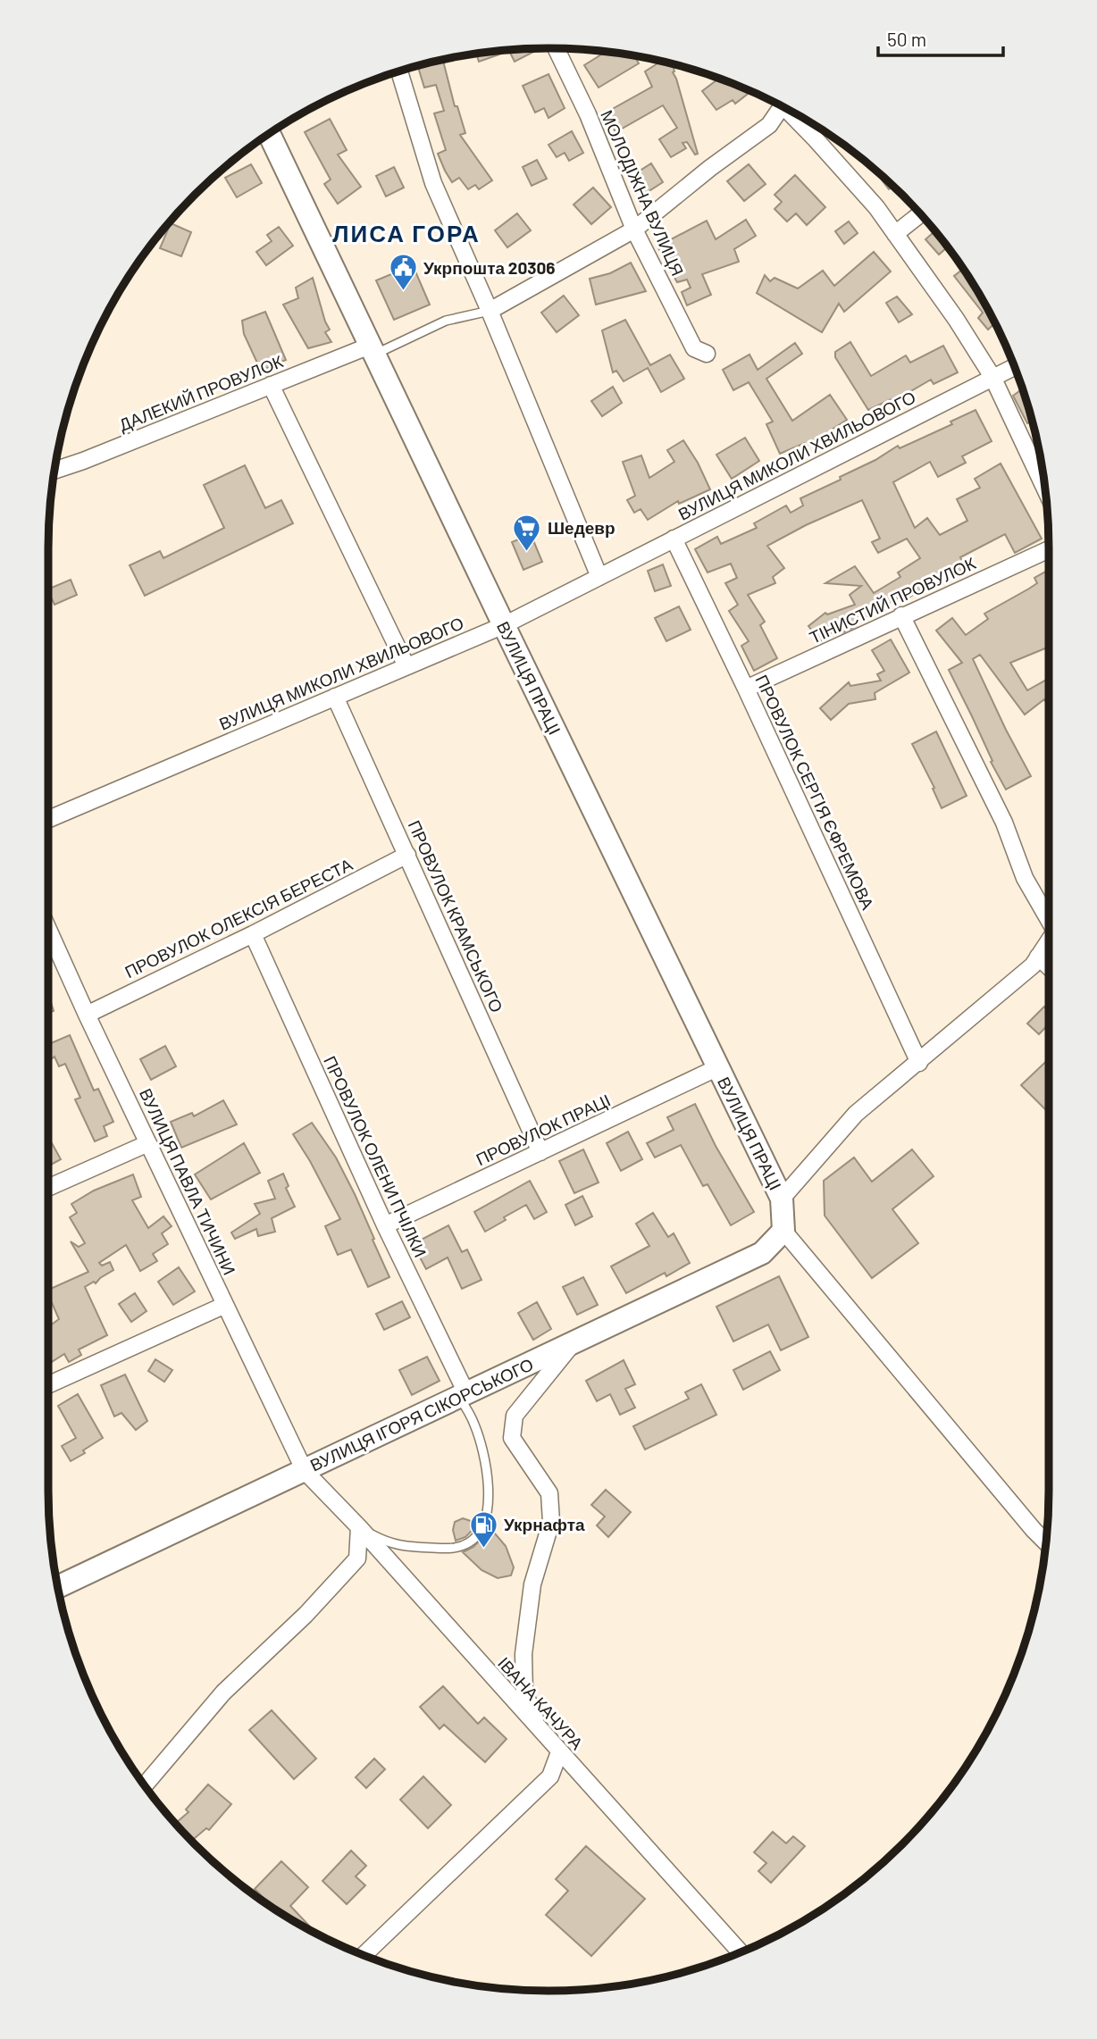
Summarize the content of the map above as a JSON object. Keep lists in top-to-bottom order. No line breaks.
{"streets":{"main road":["ВУЛИЦЯ ПРАЦІ","ВУЛИЦЯ ІГОРЯ СІКОРСЬКОГО"],"street":["МОЛОДІЖНА ВУЛИЦЯ","ДАЛЕКИЙ ПРОВУЛОК","ВУЛИЦЯ МИКОЛИ ХВИЛЬОВОГО","ТІНИСТИЙ ПРОВУЛОК","ПРОВУЛОК СЕРГІЯ ЄФРЕМОВА","ПРОВУЛОК КРАМСЬКОГО","ПРОВУЛОК ОЛЕКСІЯ БЕРЕСТА","ПРОВУЛОК ПРАЦІ","ПРОВУЛОК ОЛЕНИ ПЧІЛКИ","ВУЛИЦЯ ПАВЛА ТИЧИНИ","ІВАНА КАЧУРА"]},"crossings":[["ДАЛЕКИЙ ПРОВУЛОК","ВУЛИЦЯ ПРАЦІ"],["ВУЛИЦЯ МИКОЛИ ХВИЛЬОВОГО","ВУЛИЦЯ ПРАЦІ"],["ВУЛИЦЯ МИКОЛИ ХВИЛЬОВОГО","ПРОВУЛОК СЕРГІЯ ЄФРЕМОВА"],["ВУЛИЦЯ МИКОЛИ ХВИЛЬОВОГО","ПРОВУЛОК КРАМСЬКОГО"],["ТІНИСТИЙ ПРОВУЛОК","ПРОВУЛОК СЕРГІЯ ЄФРЕМОВА"],["ВУЛИЦЯ ПРАЦІ","ПРОВУЛОК ПРАЦІ"],["ВУЛИЦЯ ПРАЦІ","ВУЛИЦЯ ІГОРЯ СІКОРСЬКОГО"],["ПРОВУЛОК КРАМСЬКОГО","ПРОВУЛОК ОЛЕКСІЯ БЕРЕСТА"],["ПРОВУЛОК КРАМСЬКОГО","ПРОВУЛОК ПРАЦІ"],["ПРОВУЛОК ОЛЕКСІЯ БЕРЕСТА","ПРОВУЛОК ОЛЕНИ ПЧІЛКИ"],["ПРОВУЛОК ОЛЕКСІЯ БЕРЕСТА","ВУЛИЦЯ ПАВЛА ТИЧИНИ"],["ПРОВУЛОК ПРАЦІ","ПРОВУЛОК ОЛЕНИ ПЧІЛКИ"],["ПРОВУЛОК ОЛЕНИ ПЧІЛКИ","ВУЛИЦЯ ІГОРЯ СІКОРСЬКОГО"],["ВУЛИЦЯ ПАВЛА ТИЧИНИ","ВУЛИЦЯ ІГОРЯ СІКОРСЬКОГО"],["ВУЛИЦЯ ПАВЛА ТИЧИНИ","ІВАНА КАЧУРА"],["ВУЛИЦЯ ІГОРЯ СІКОРСЬКОГО","ІВАНА КАЧУРА"]],"districts":["ЛИСА ГОРА"],"places":{"public building":["Укрпошта 20306"],"supermarket":["Шедевр"],"fuel station":["Укрнафта"]},"scale_bar":"50 m"}
